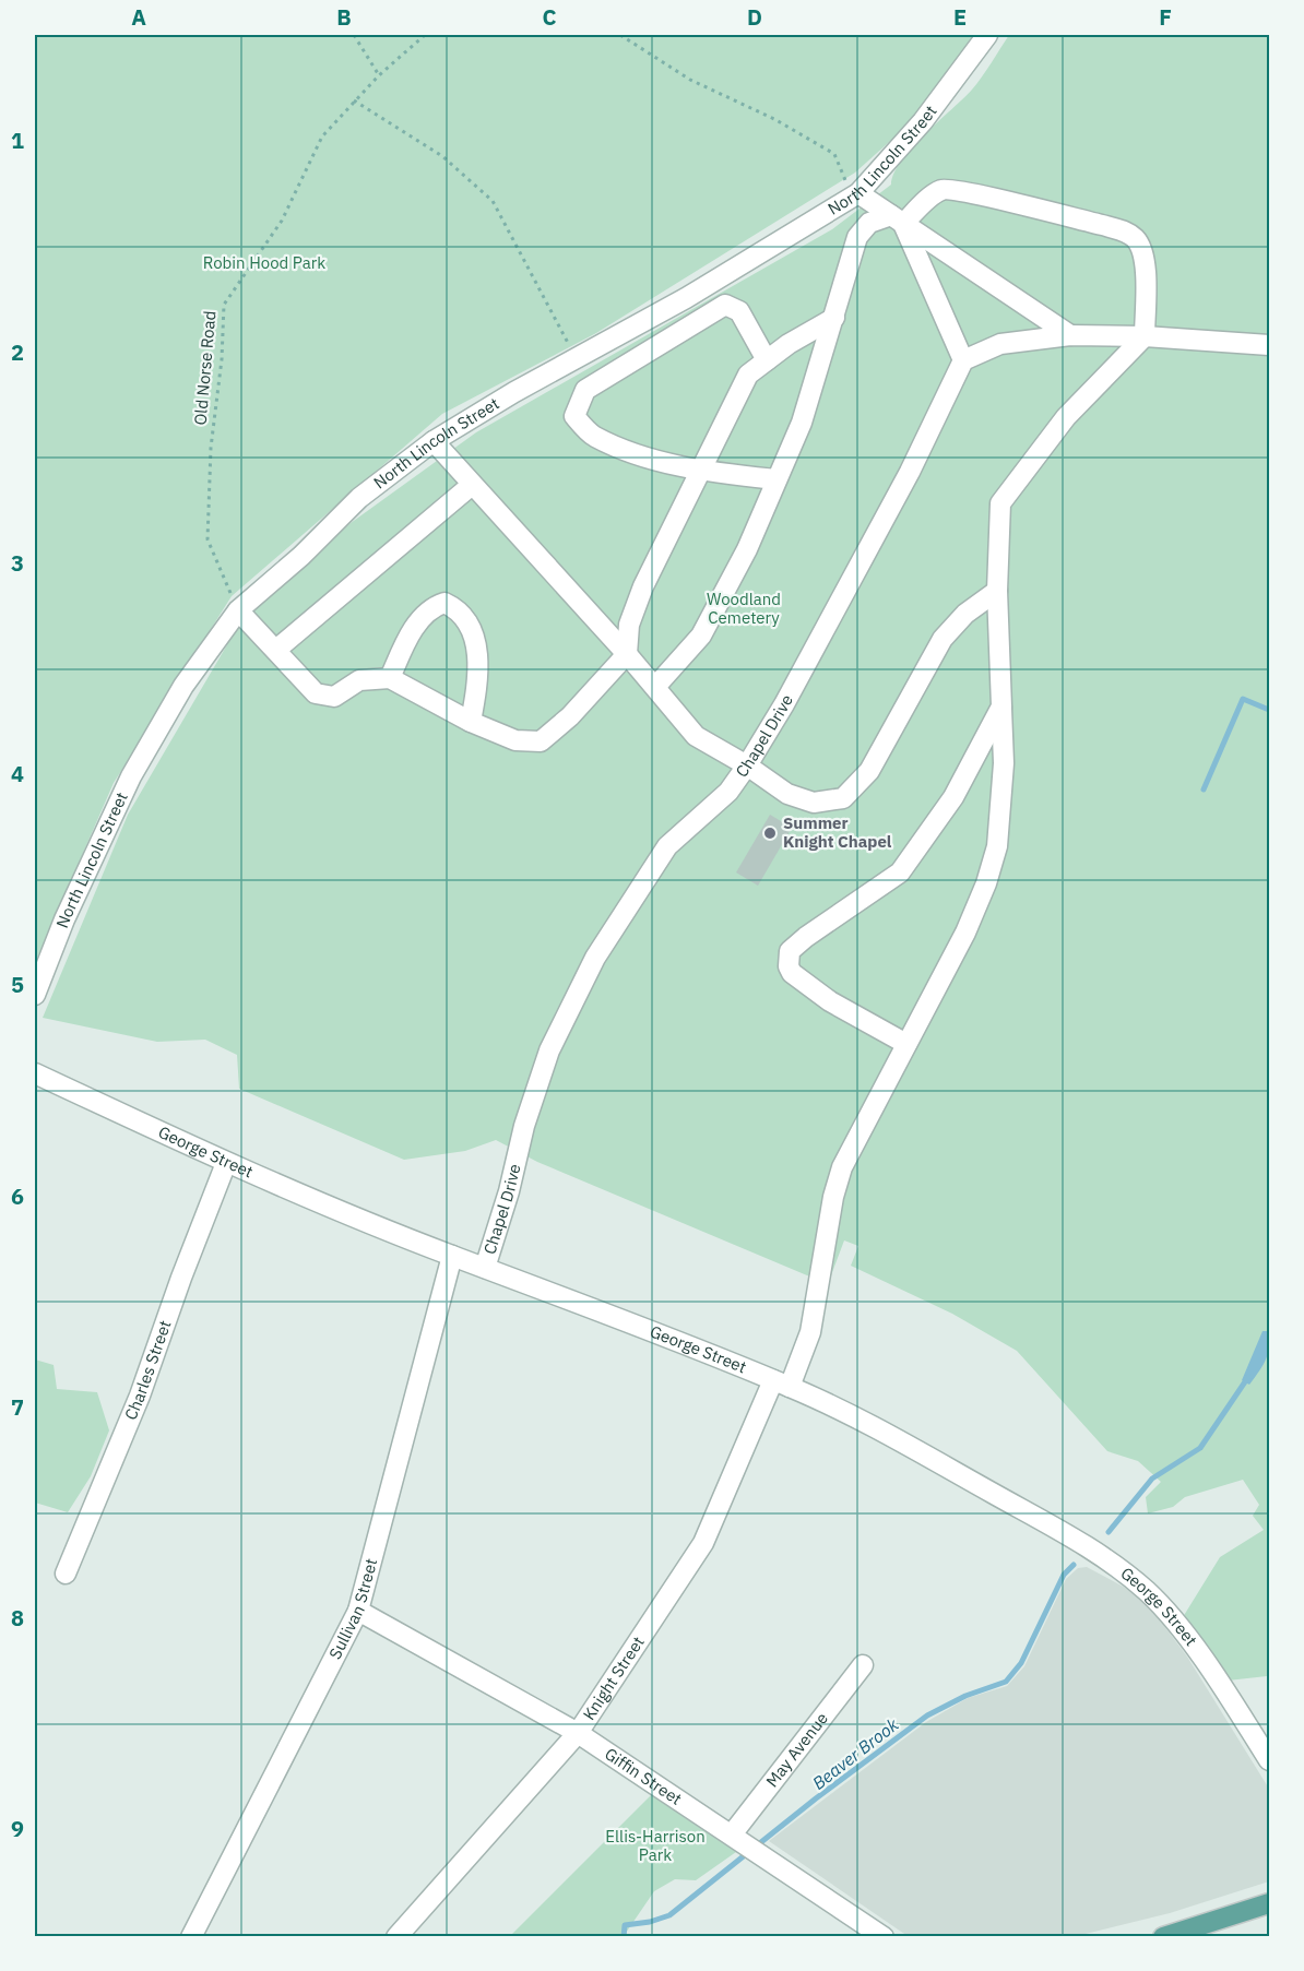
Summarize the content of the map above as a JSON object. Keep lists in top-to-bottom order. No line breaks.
{"streets":{"street":["North Lincoln Street","Chapel Drive","George Street","Charles Street","Sullivan Street","Knight Street","May Avenue","Giffin Street"],"path":["Old Norse Road"]},"crossings":[["North Lincoln Street","Old Norse Road"],["Chapel Drive","George Street"],["George Street","Charles Street"],["George Street","Sullivan Street"],["George Street","Knight Street"],["Sullivan Street","Giffin Street"],["Knight Street","Giffin Street"],["May Avenue","Giffin Street"]],"water":["Beaver Brook"],"parks":["Robin Hood Park","Woodland Cemetery","Ellis-Harrison Park"],"places":["Summer Knight Chapel"],"grid":{"columns":["A","B","C","D","E","F"],"rows":["1","2","3","4","5","6","7","8","9"]}}
